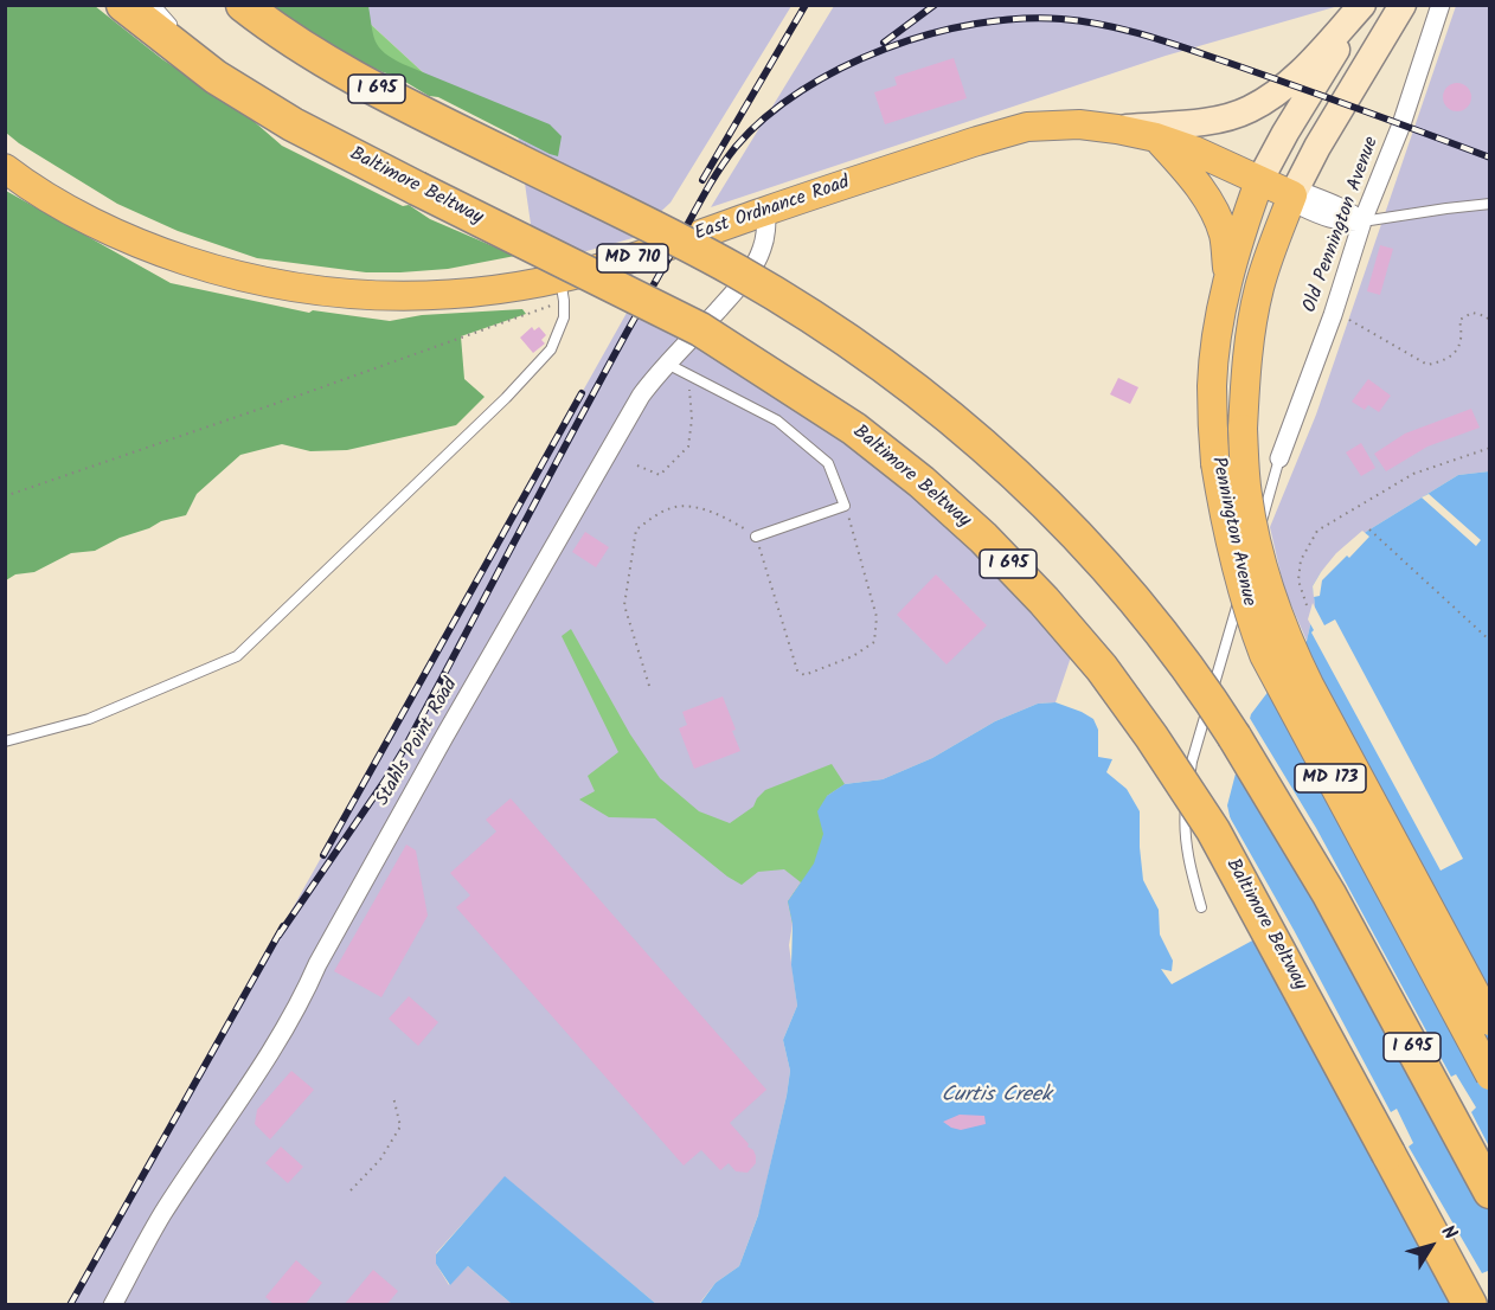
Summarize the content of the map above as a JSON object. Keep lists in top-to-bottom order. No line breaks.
{"streets":{"highway":["I 695","Baltimore Beltway"],"main road":["East Ordnance Road","MD 710","Pennington Avenue","MD 173"],"street":["Old Pennington Avenue","Stahls Point Road"]},"crossings":[["East Ordnance Road","Old Pennington Avenue"],["East Ordnance Road","Pennington Avenue"],["East Ordnance Road","Stahls Point Road"]],"water":["Curtis Creek"],"north":"top right"}
